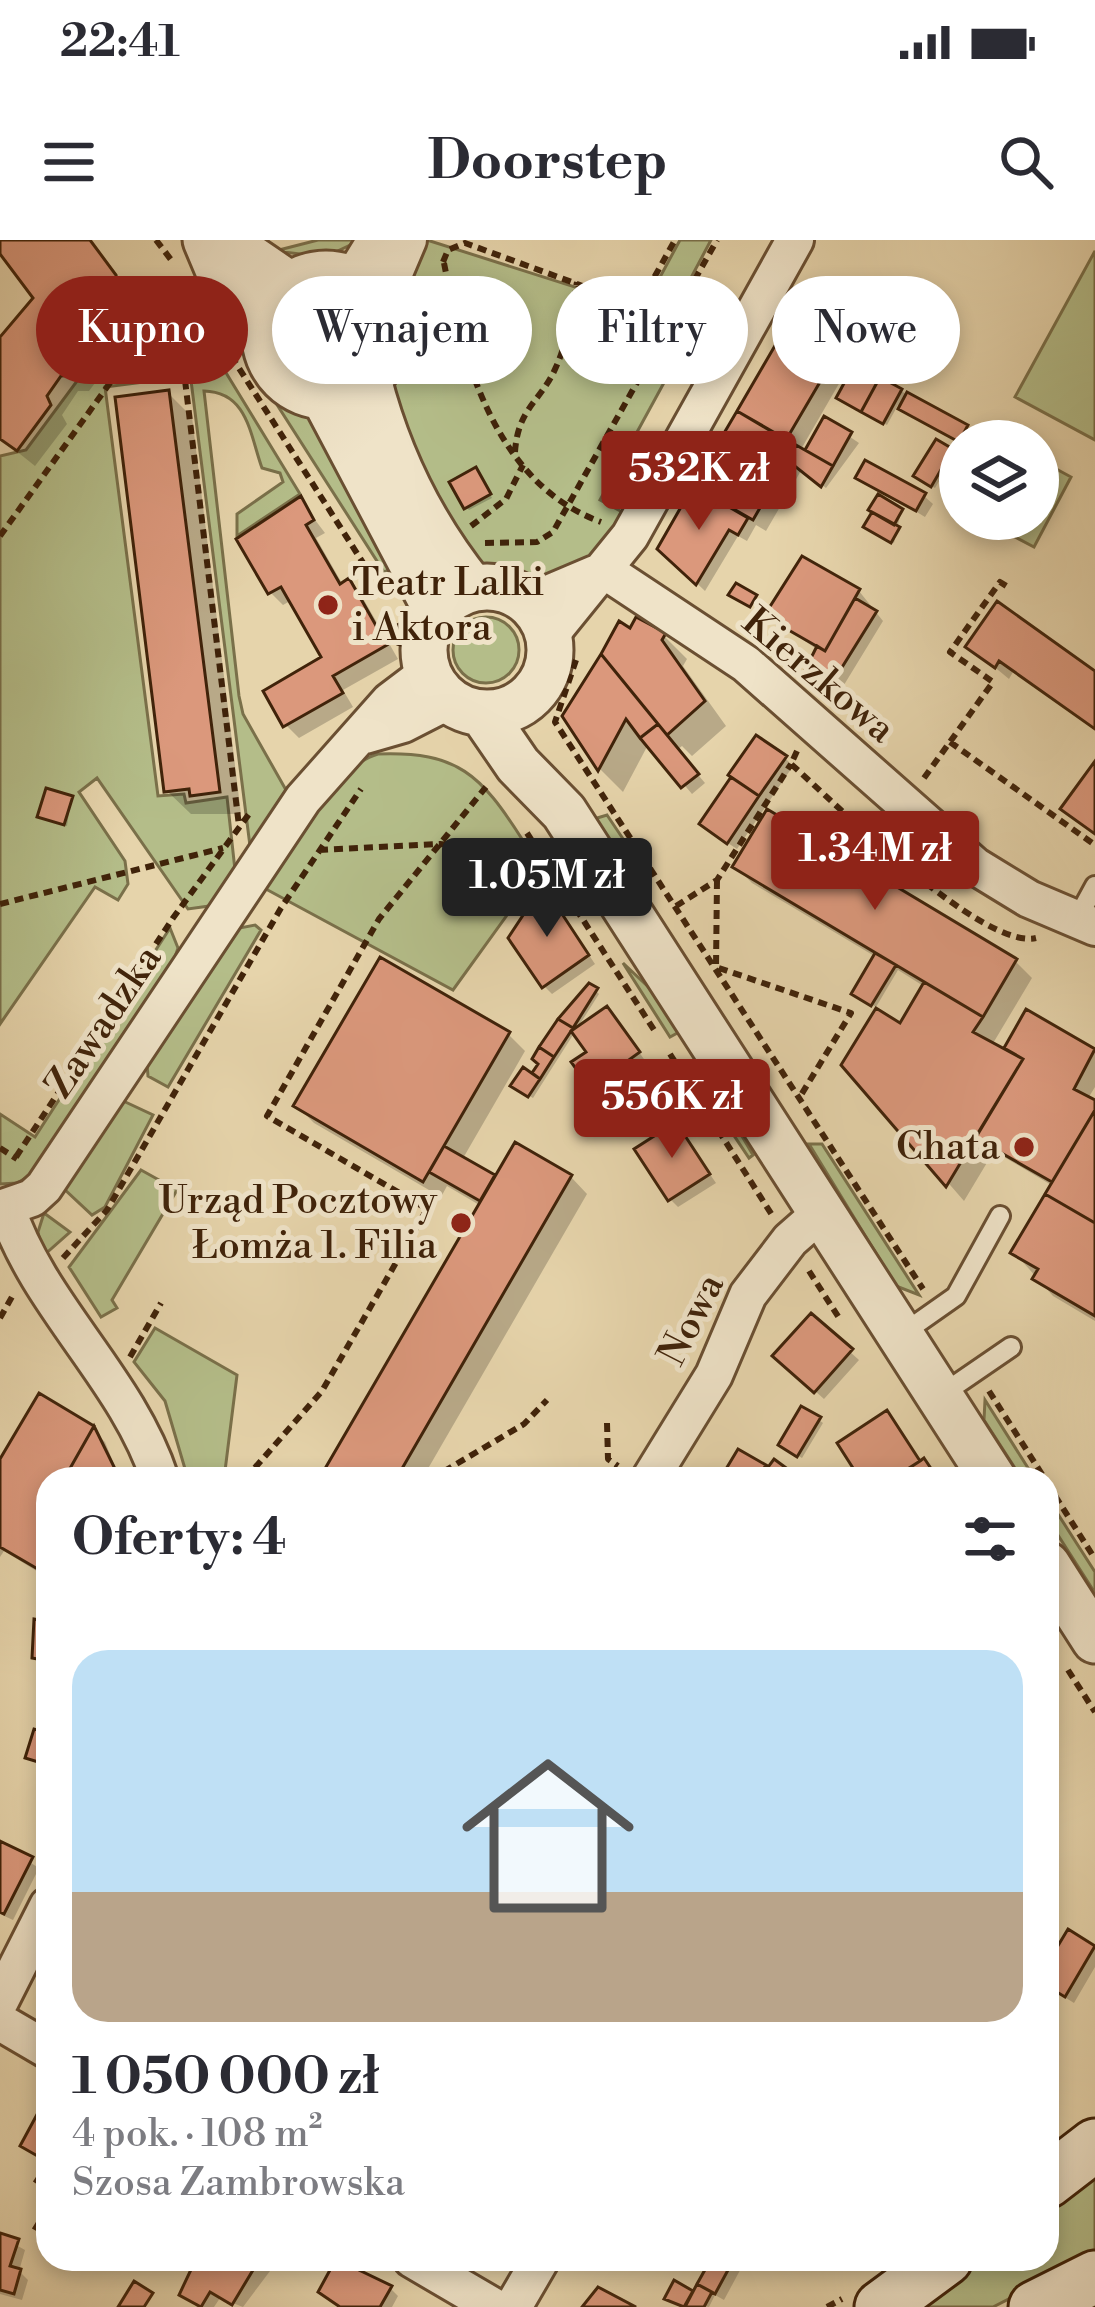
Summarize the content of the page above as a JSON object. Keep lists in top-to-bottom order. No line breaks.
{"streets":{"street":["Kierzkowa","Zawadzka","Nowa"]},"places":["Teatr Lalki i Aktora","Chata","Urząd Pocztowy Łomża 1. Filia"],"page":{"status":"22:41","header":"Doorstep","chip":["Kupno","Wynajem","Filtry","Nowe"],"price":["532K zł","1.34M zł","1.05M zł","556K zł"],"heading":"Oferty: 4","list":[{"name":"1 050 000 zł","note":"4 pok. · 108 m² · Szosa Zambrowska"}]}}
